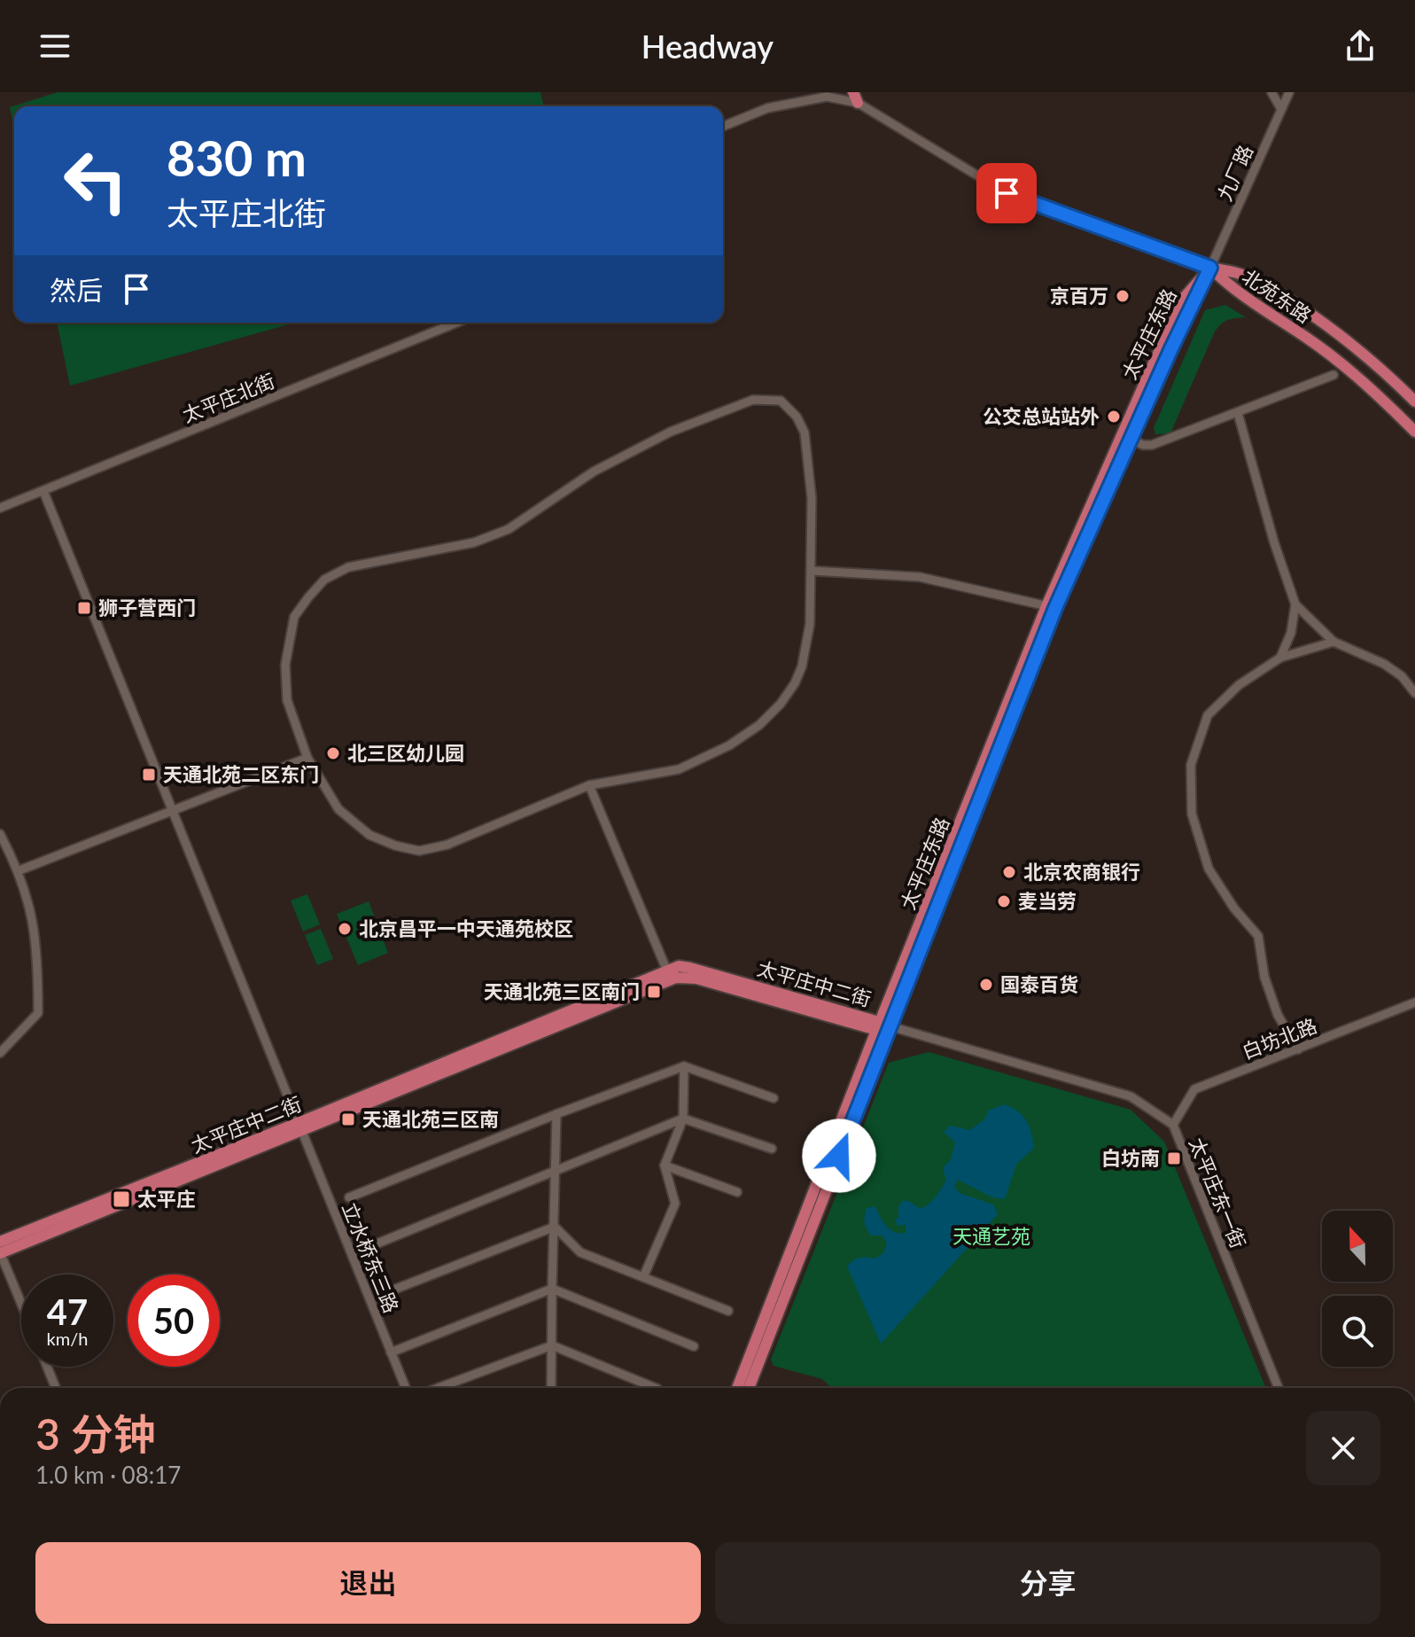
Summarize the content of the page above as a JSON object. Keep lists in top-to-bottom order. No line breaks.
{"streets":{"main road":["北苑东路","太平庄东路","太平庄中二街"],"street":["九厂路","太平庄北街","白坊北路","太平庄东一街","立水桥东三路"]},"crossings":[["九厂路","北苑东路"],["九厂路","太平庄东路"],["北苑东路","太平庄东路"],["太平庄东路","太平庄中二街"],["太平庄东路","太平庄东一街"],["太平庄北街","立水桥东三路"],["太平庄中二街","太平庄东一街"],["太平庄中二街","立水桥东三路"],["白坊北路","太平庄东一街"]],"parks":["天通艺苑"],"places":{"other":["京百万","公交总站站外","北三区幼儿园","北京农商银行","麦当劳","北京昌平一中天通苑校区","国泰百货"],"transit":["狮子营西门","天通北苑二区东门","天通北苑三区南门","天通北苑三区南","白坊南","太平庄"]},"north":"top","page":{"header":"Headway","turn":["830 m","太平庄北街"],"then":"然后","speed":"47 km/h","limit":"50","heading":["3 分钟","1.0 km · 08:17"],"buttons":["退出","分享"]}}
